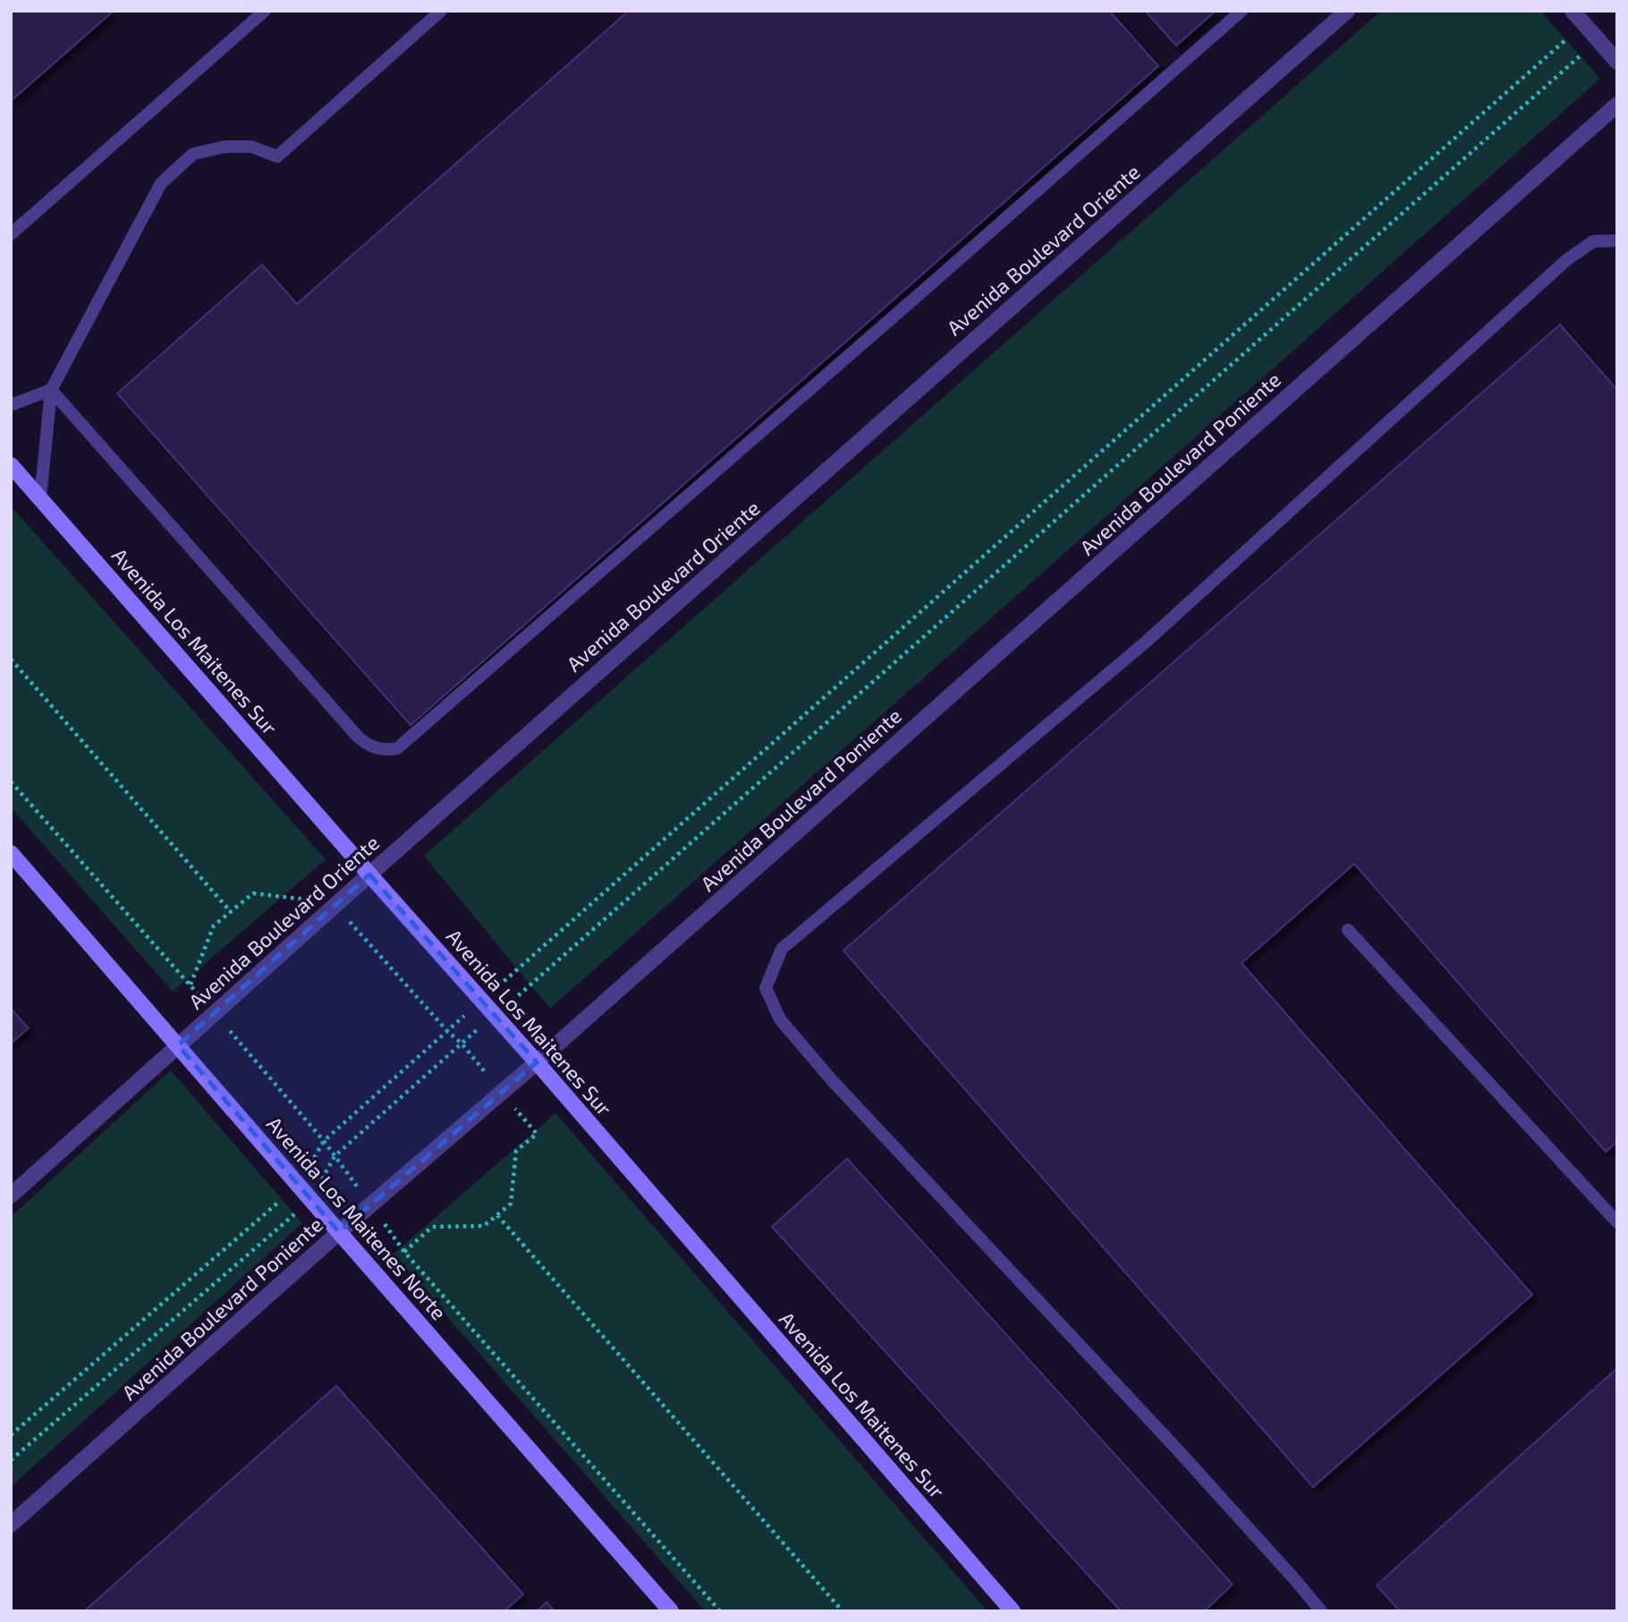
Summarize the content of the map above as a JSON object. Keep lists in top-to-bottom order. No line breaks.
{"streets":{"street":["Avenida Boulevard Oriente","Avenida Boulevard Poniente","Avenida Los Maitenes Sur","Avenida Los Maitenes Norte"]},"crossings":[["Avenida Boulevard Oriente","Avenida Los Maitenes Sur"],["Avenida Boulevard Oriente","Avenida Los Maitenes Norte"],["Avenida Boulevard Poniente","Avenida Los Maitenes Sur"],["Avenida Boulevard Poniente","Avenida Los Maitenes Norte"]]}
